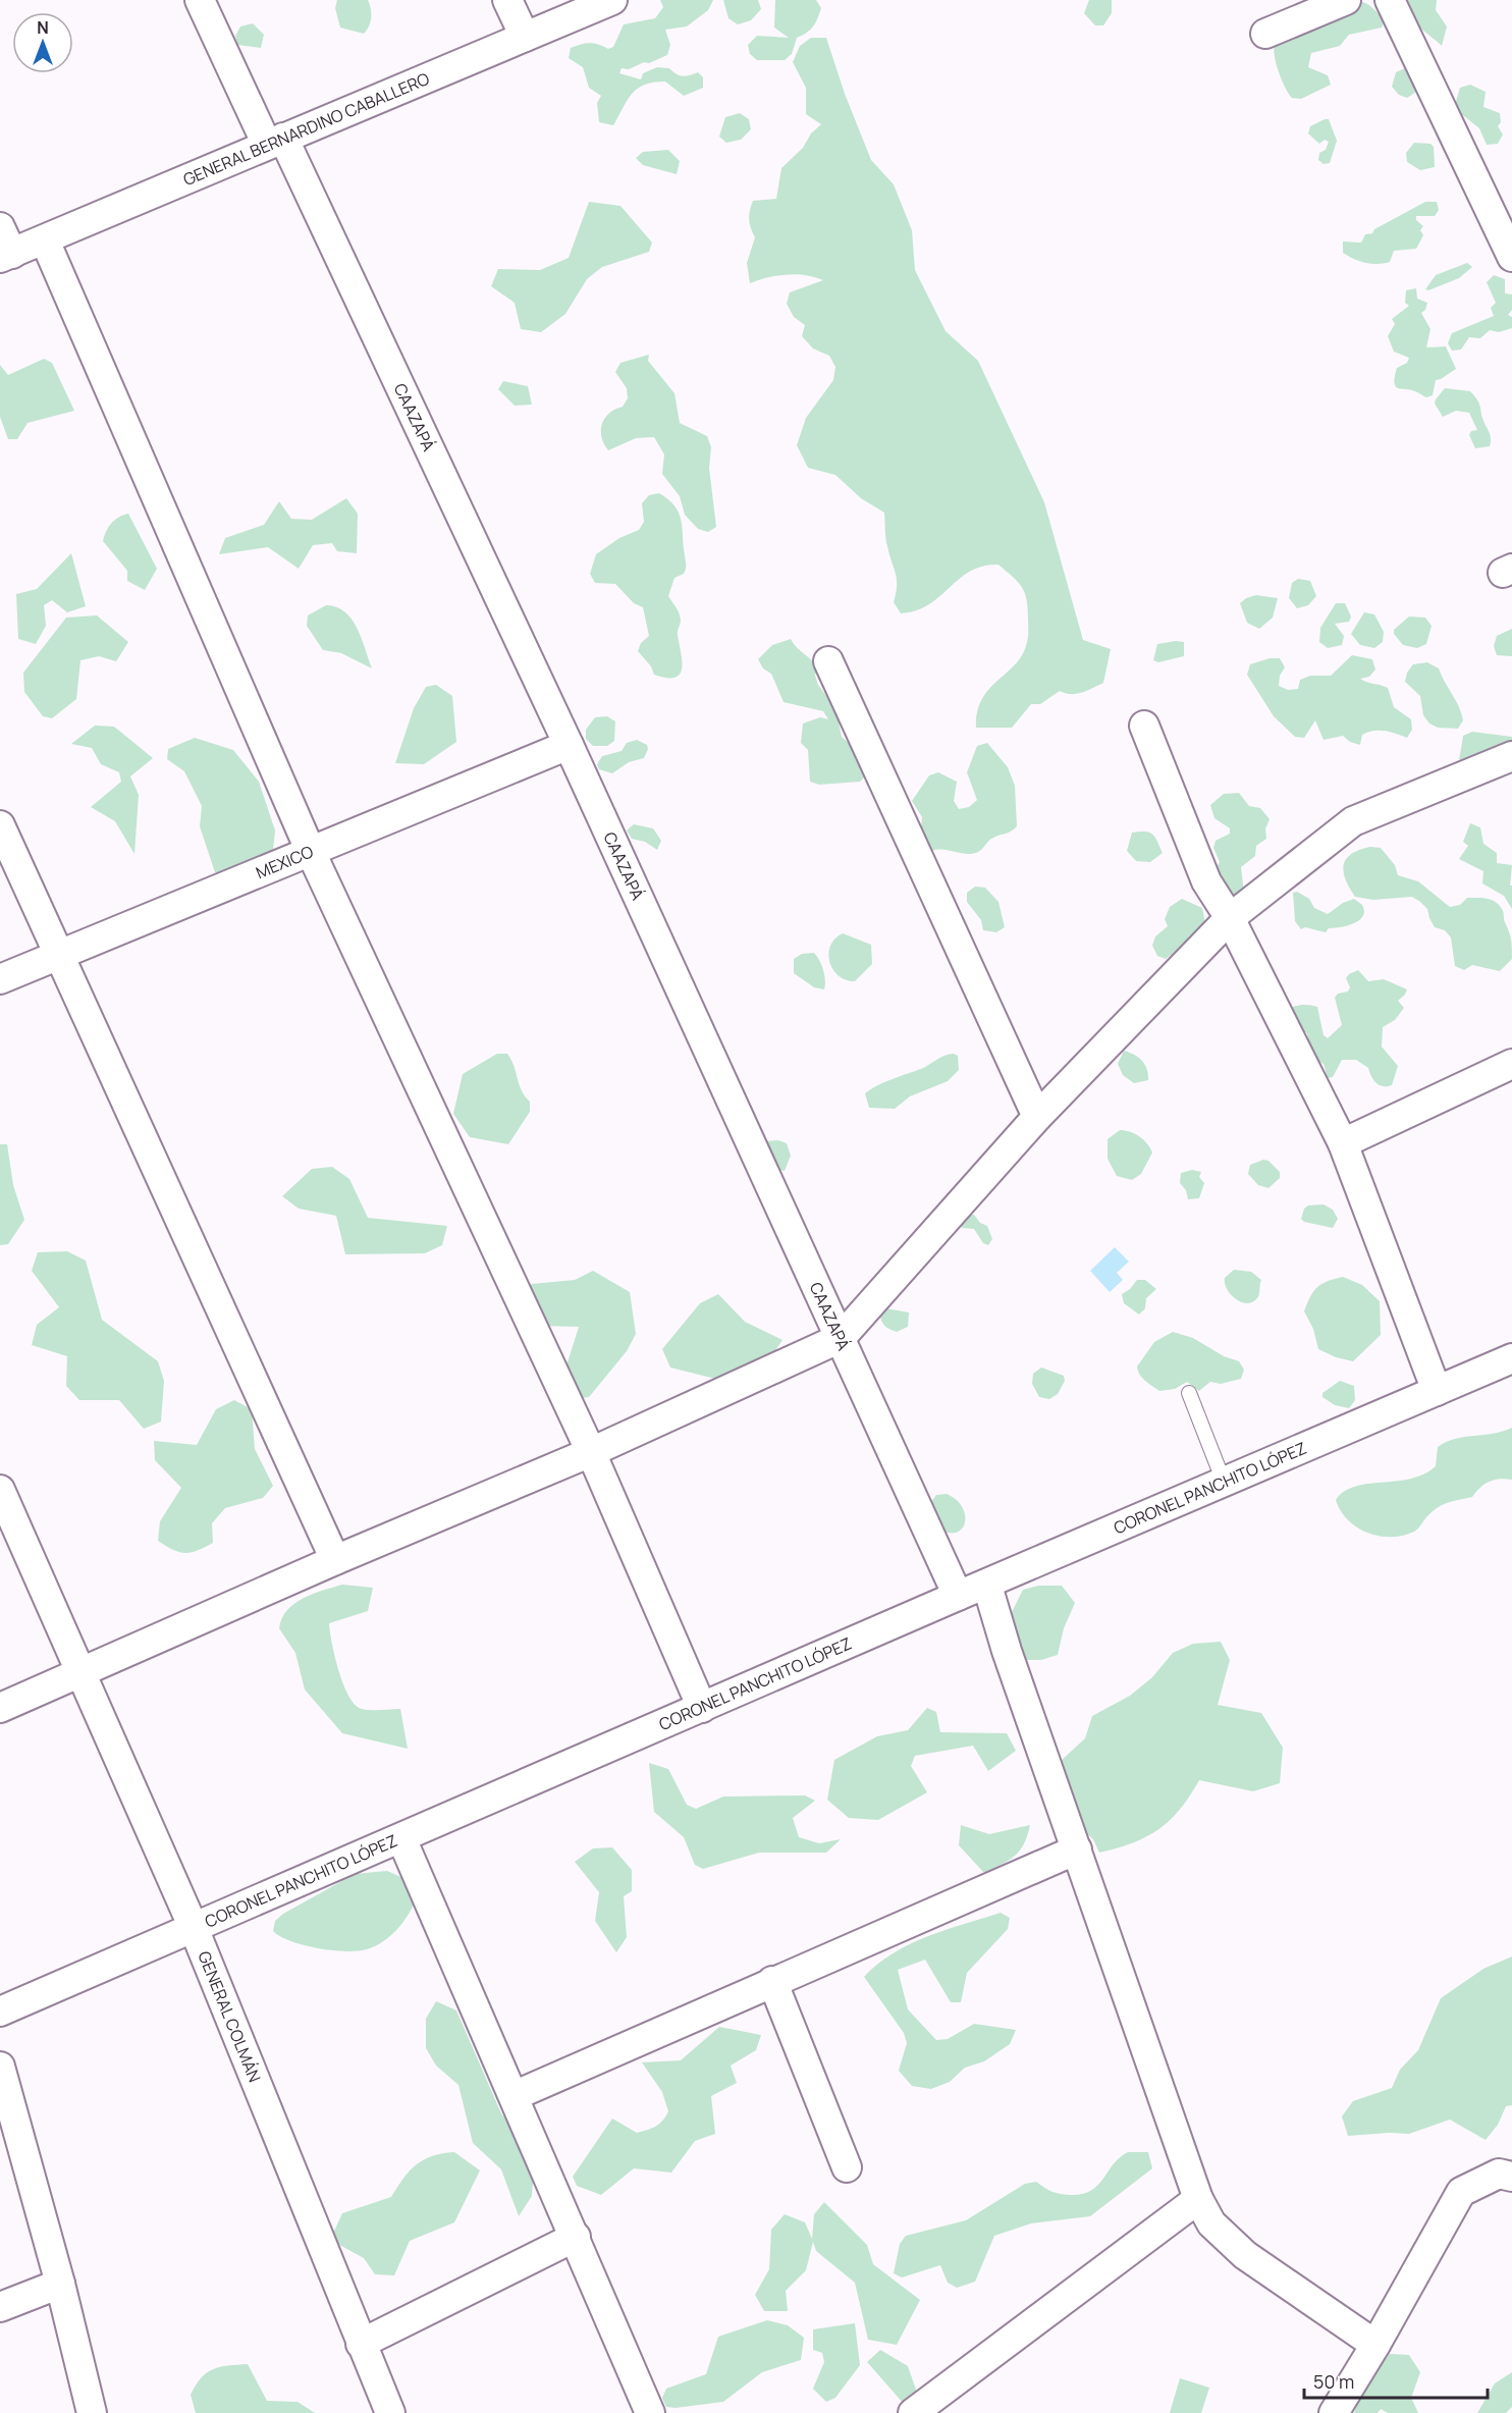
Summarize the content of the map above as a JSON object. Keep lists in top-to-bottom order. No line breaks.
{"streets":{"street":["GENERAL BERNARDINO CABALLERO","CAAZAPÁ","MEXICO","CORONEL PANCHITO LÓPEZ","GENERAL COLMÁN"]},"crossings":[["GENERAL BERNARDINO CABALLERO","CAAZAPÁ"],["CAAZAPÁ","MEXICO"],["CAAZAPÁ","CORONEL PANCHITO LÓPEZ"],["CORONEL PANCHITO LÓPEZ","GENERAL COLMÁN"]],"scale_bar":"50 m","north":"top"}
